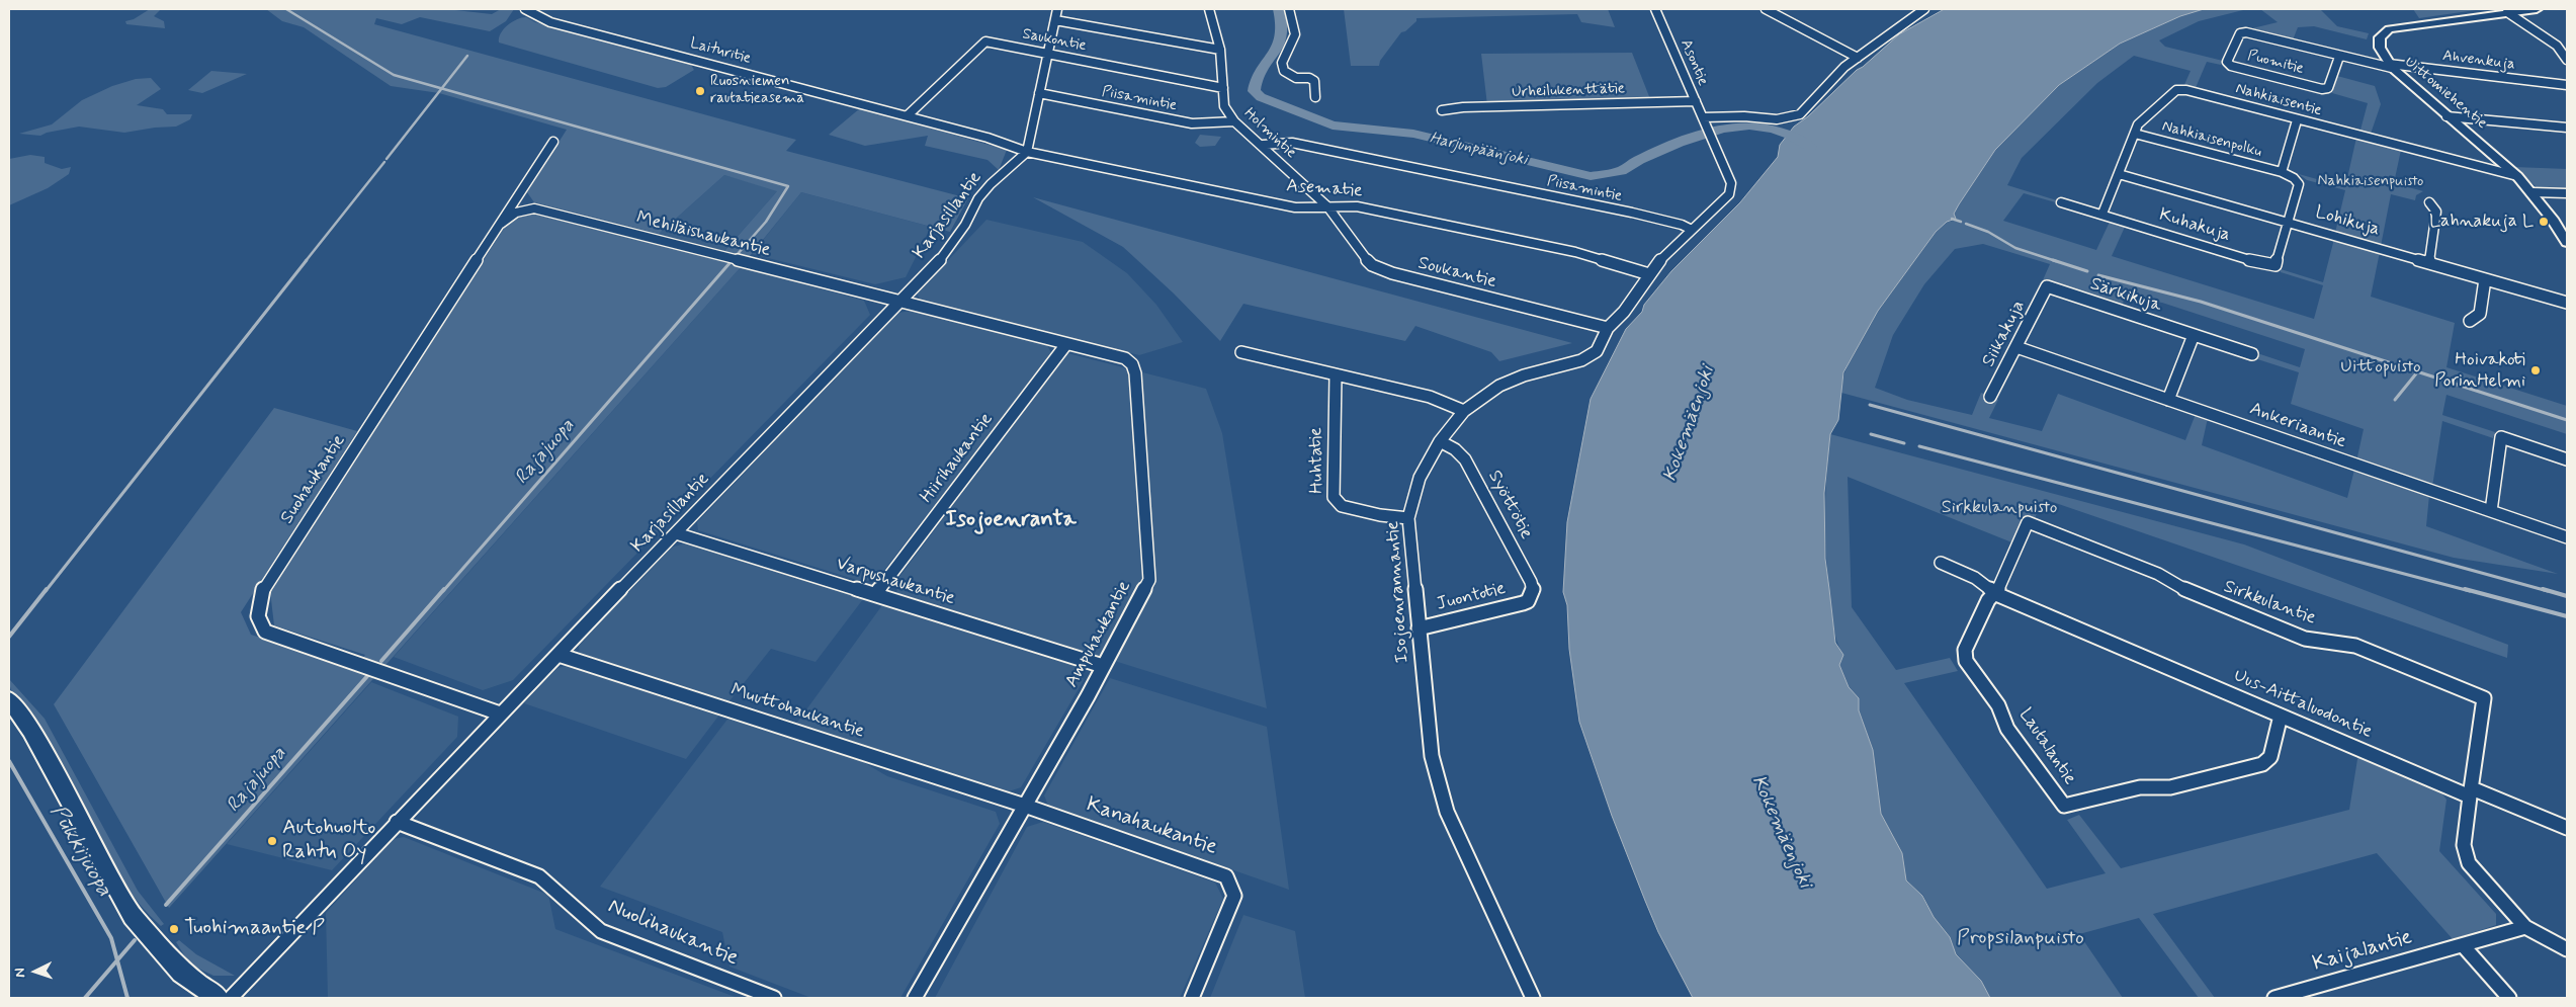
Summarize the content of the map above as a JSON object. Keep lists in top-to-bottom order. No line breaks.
{"streets":{"street":["Saukontie","Laituritie","Ahvenkuja","Asontie","Puomitie","Urheilukenttätie","Uittomiehentie","Piisamintie","Nahkiaisentie","Holmintie","Nahkiaisenpolku","Asematie","Karjasillantie","Lohikuja","Kuhakuja","Mehiläishaukantie","Soukantie","Särkikuja","Siikakuja","Ankeriaantie","Hiirihaukantie","Huhtatie","Suohaukantie","Syöttötie","Varpushaukantie","Isojoenrannantie","Juontotie","Sirkkulantie","Ampuhaukantie","Uus-Aittaluodontie","Muuttohaukantie","Lautalantie","Kanahaukantie","Nuolihaukantie","Kaijalantie"]},"crossings":[["Saukontie","Laituritie"],["Saukontie","Holmintie"],["Laituritie","Asematie"],["Laituritie","Karjasillantie"],["Ahvenkuja","Puomitie"],["Ahvenkuja","Uittomiehentie"],["Asontie","Urheilukenttätie"],["Asontie","Isojoenrannantie"],["Puomitie","Uittomiehentie"],["Uittomiehentie","Nahkiaisentie"],["Piisamintie","Holmintie"],["Piisamintie","Isojoenrannantie"],["Nahkiaisentie","Nahkiaisenpolku"],["Nahkiaisentie","Lohikuja"],["Nahkiaisentie","Kuhakuja"],["Holmintie","Asematie"],["Holmintie","Soukantie"],["Asematie","Karjasillantie"],["Asematie","Soukantie"],["Asematie","Isojoenrannantie"],["Karjasillantie","Mehiläishaukantie"],["Karjasillantie","Suohaukantie"],["Karjasillantie","Varpushaukantie"],["Karjasillantie","Ampuhaukantie"],["Karjasillantie","Muuttohaukantie"],["Karjasillantie","Nuolihaukantie"],["Lohikuja","Kuhakuja"],["Mehiläishaukantie","Suohaukantie"],["Mehiläishaukantie","Ampuhaukantie"],["Soukantie","Isojoenrannantie"],["Särkikuja","Siikakuja"],["Siikakuja","Ankeriaantie"],["Hiirihaukantie","Varpushaukantie"],["Hiirihaukantie","Ampuhaukantie"],["Huhtatie","Isojoenrannantie"],["Syöttötie","Isojoenrannantie"],["Syöttötie","Juontotie"],["Varpushaukantie","Ampuhaukantie"],["Isojoenrannantie","Juontotie"],["Sirkkulantie","Uus-Aittaluodontie"],["Sirkkulantie","Lautalantie"],["Ampuhaukantie","Muuttohaukantie"],["Ampuhaukantie","Kanahaukantie"],["Uus-Aittaluodontie","Lautalantie"],["Muuttohaukantie","Kanahaukantie"]],"districts":["Isojoenranta"],"water":["Harjunpäänjoki","Kokemäenjoki","Rajajuopa","Pukkijuopa"],"parks":["Nahkiaisenpuisto","Uittopuisto","Sirkkulanpuisto","Propsilanpuisto"],"places":["Ruosniemen rautatieasema","Lahnakuja L","Hoivakoti PorinHelmi","Autohuolto Rahtu Oy","Tuohimaantie P"],"north":"left"}
